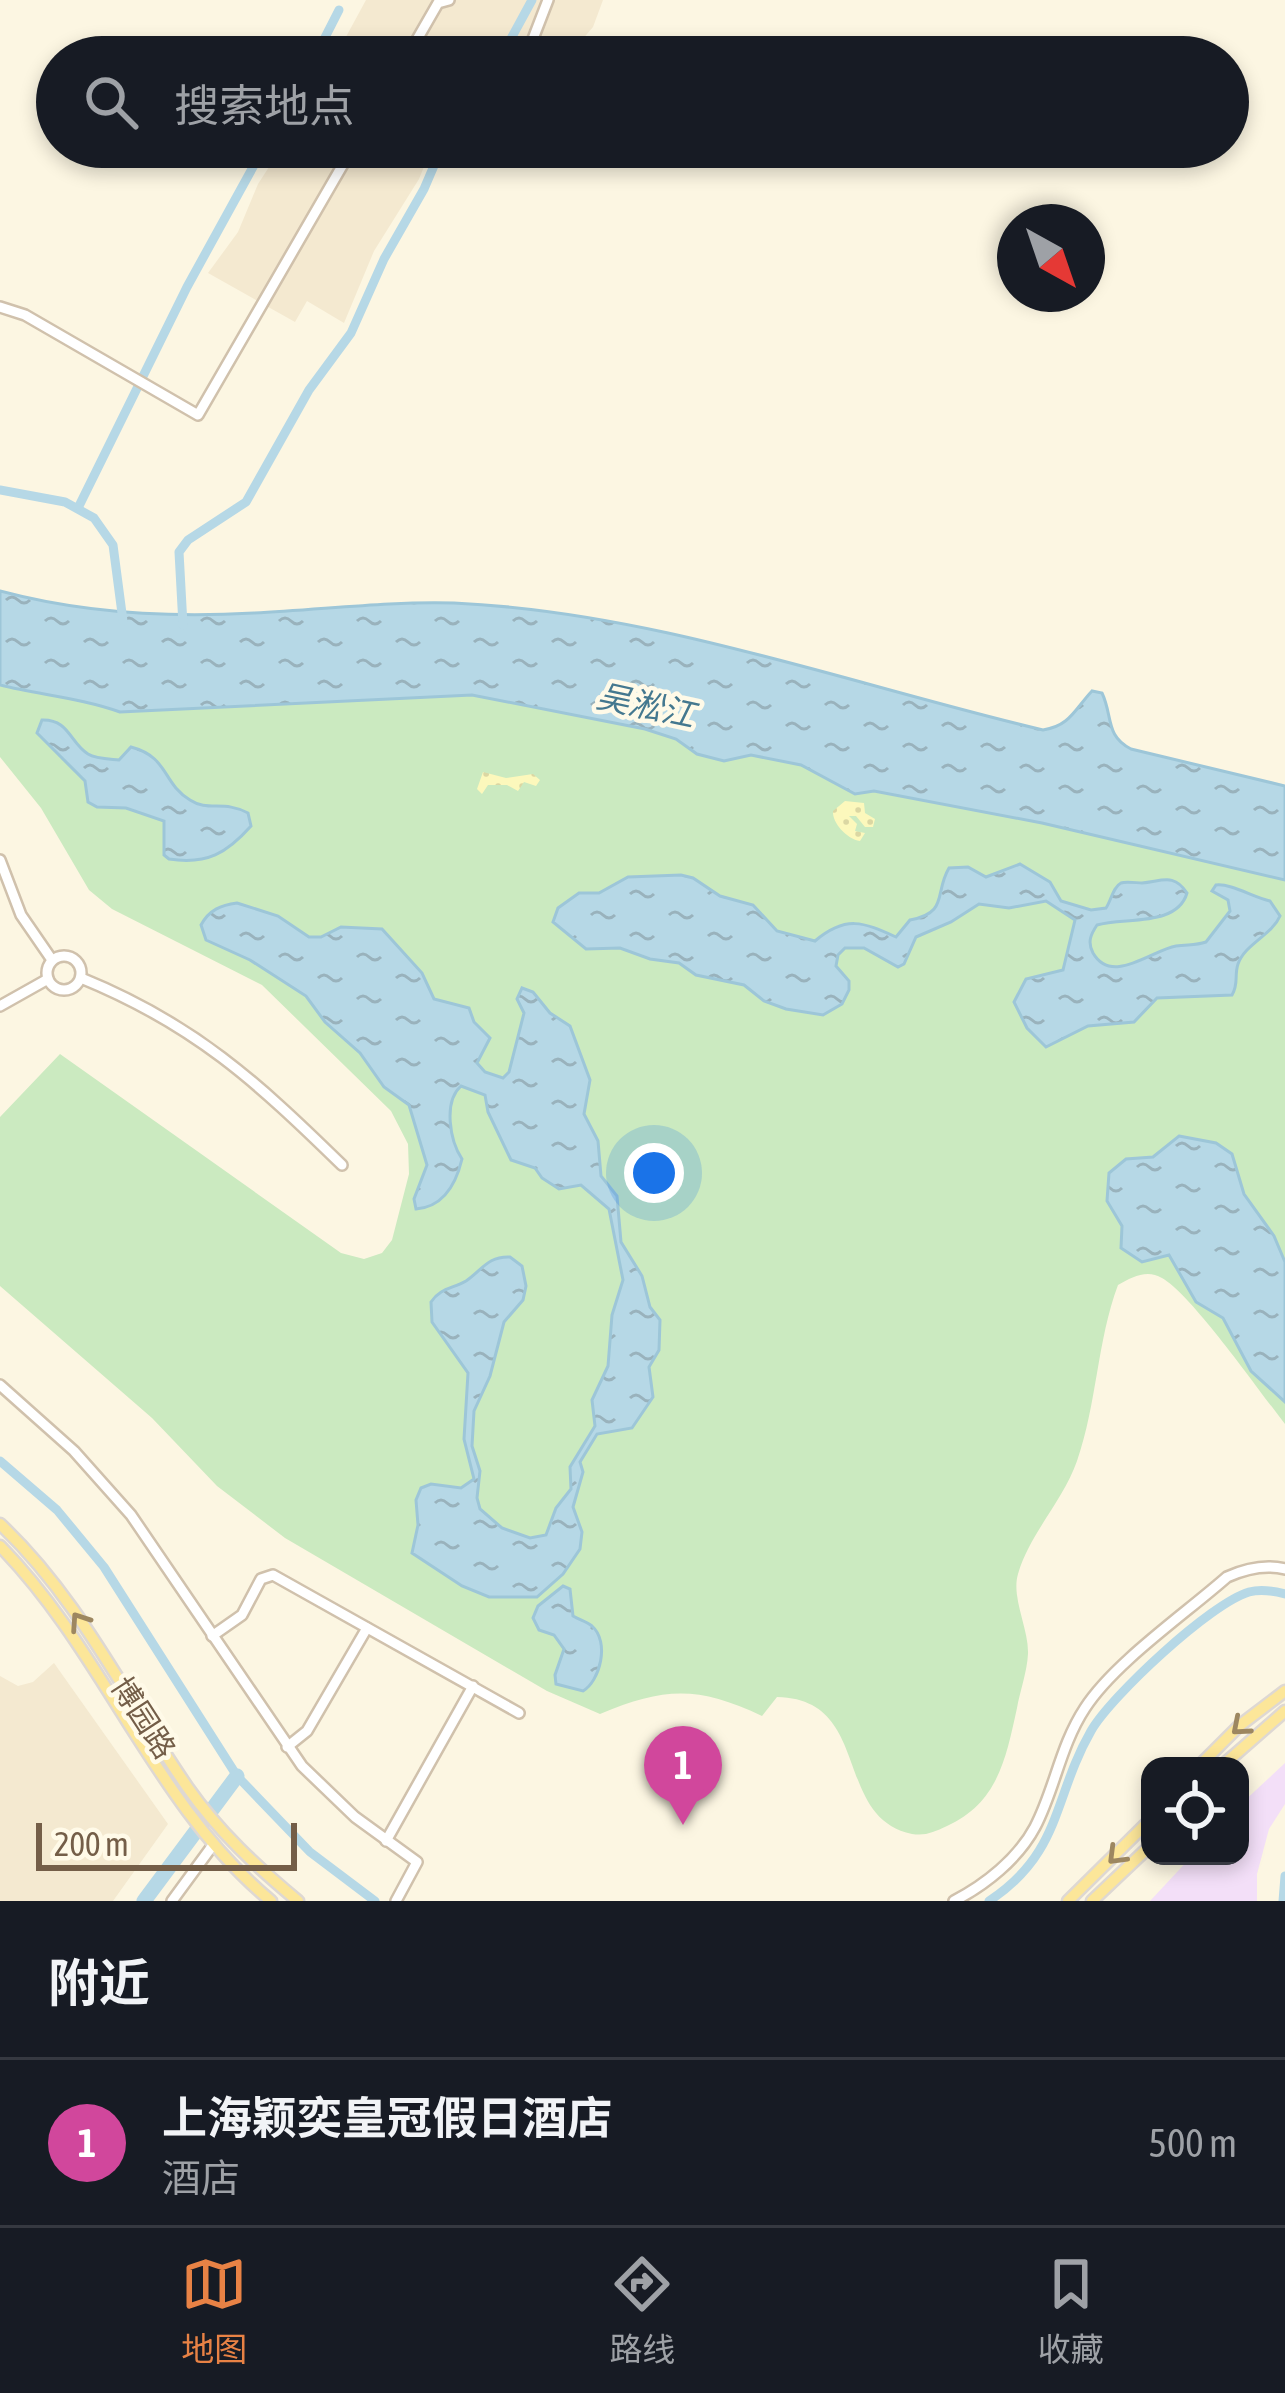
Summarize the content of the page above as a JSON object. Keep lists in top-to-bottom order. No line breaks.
{"streets":{"main road":["博园路"]},"water":["吴淞江"],"scale_bar":"200 m","north":"bottom right","page":{"search":"搜索地点","pins":"1","scale":"200 m","heading":"附近","list":[{"mark":"1","name":"上海颖奕皇冠假日酒店","note":"酒店","value":"500 m"}],"nav":["地图","路线","收藏"]}}
